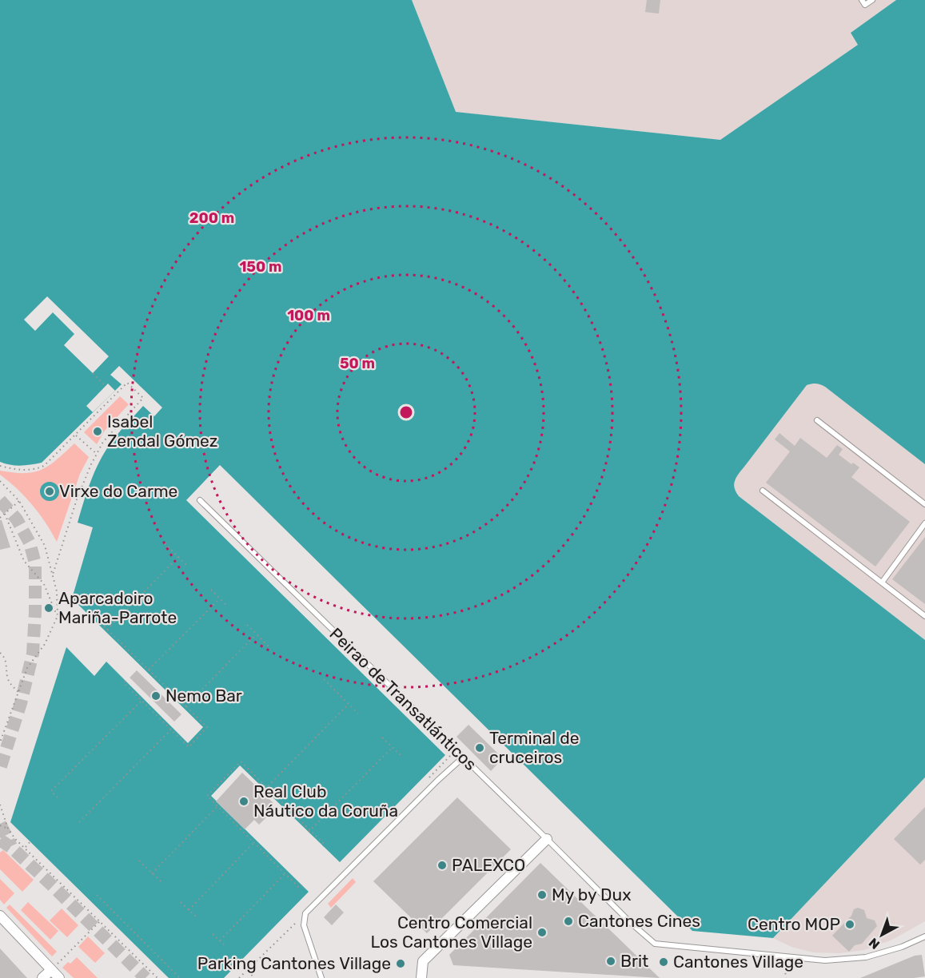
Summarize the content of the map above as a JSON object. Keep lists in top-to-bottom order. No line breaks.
{"streets":{"lane":["Peirao de Transatlánticos"]},"places":["Isabel Zendal Gómez","Virxe do Carme","Aparcadoiro Mariña-Parrote","Nemo Bar","Terminal de cruceiros","Real Club Náutico da Coruña","PALEXCO","My by Dux","Cantones Cines","Centro MOP","Centro Comercial Los Cantones Village","Brit","Cantones Village","Parking Cantones Village"],"north":"bottom left","rings":["200 m","150 m","100 m","50 m"]}
